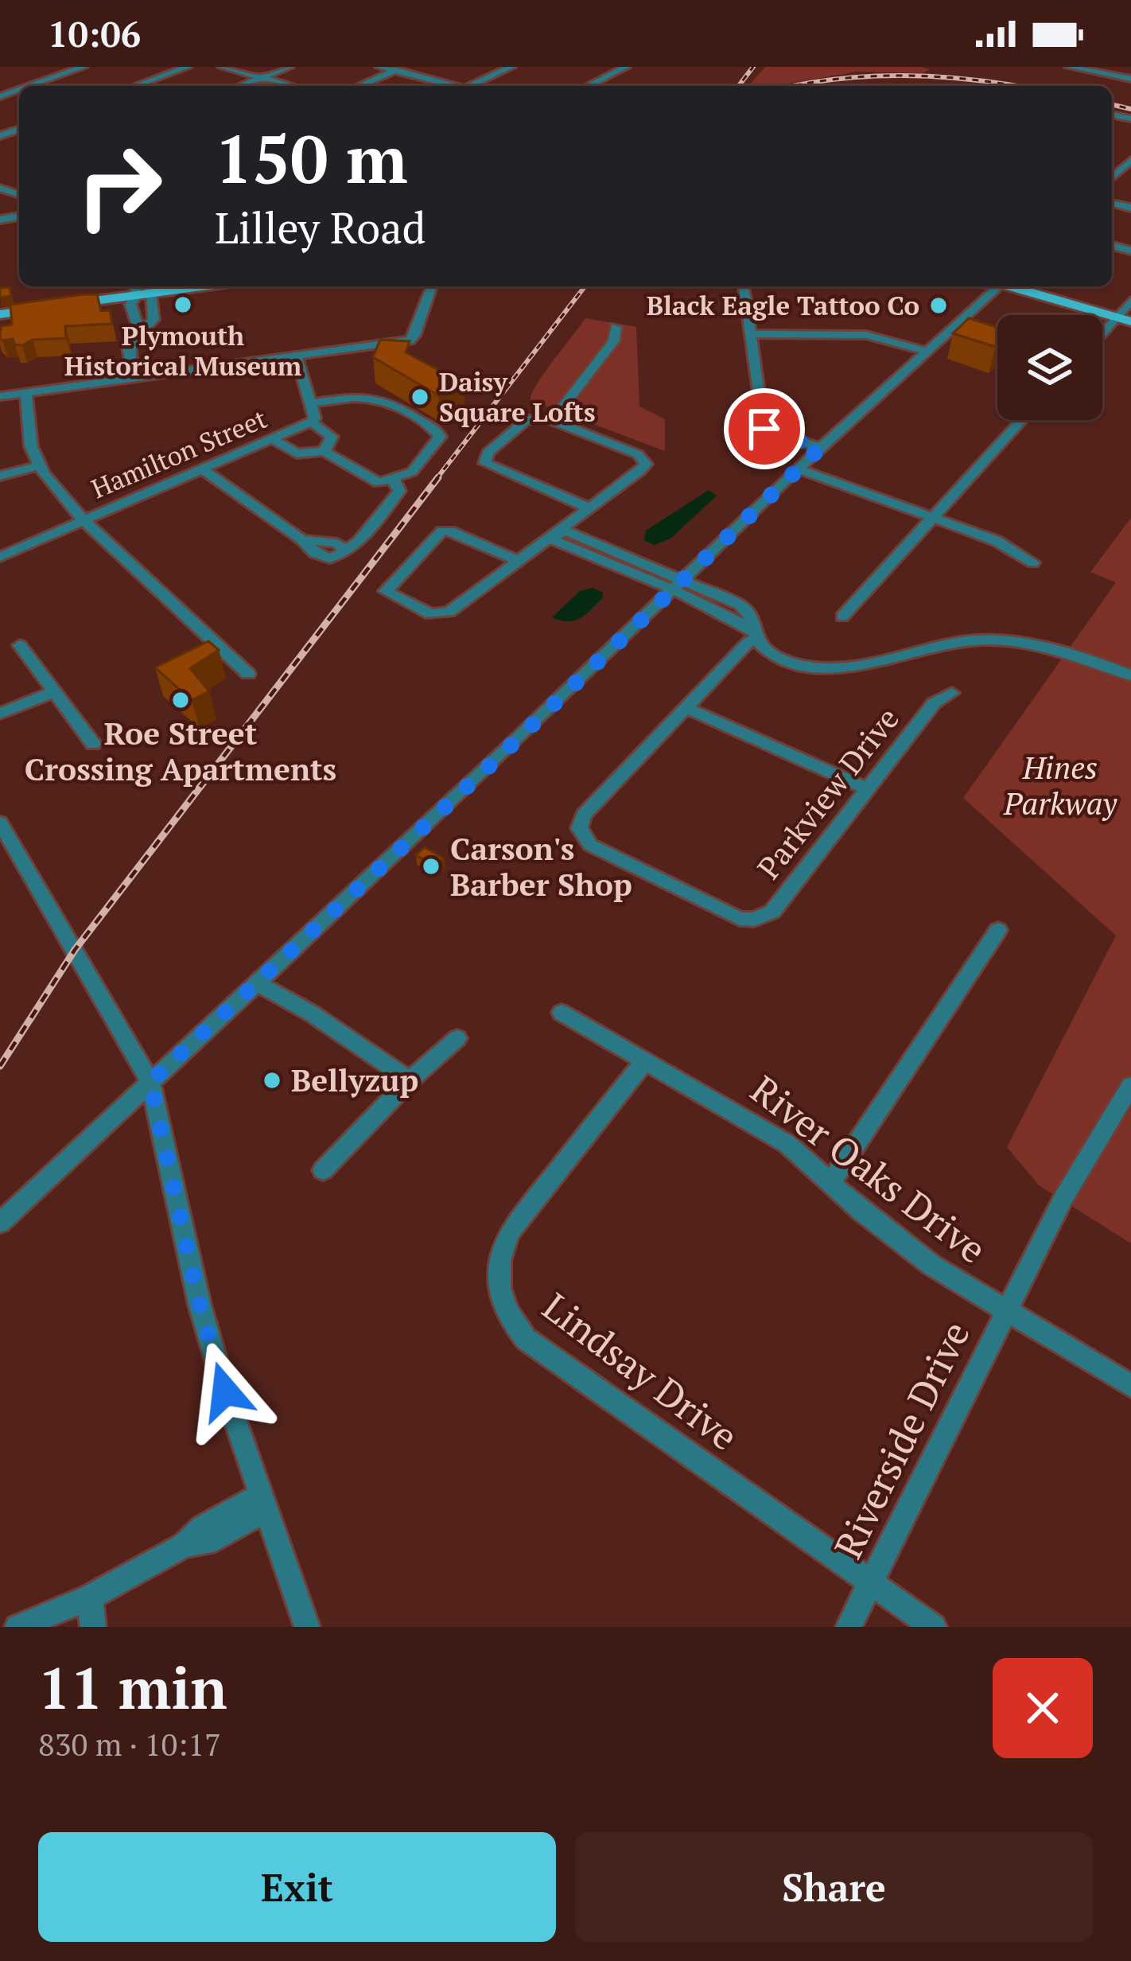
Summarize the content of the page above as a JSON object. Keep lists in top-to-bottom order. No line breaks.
{"streets":{"street":["Hamilton Street","Parkview Drive","River Oaks Drive","Lindsay Drive","Riverside Drive"]},"crossings":[["River Oaks Drive","Lindsay Drive"],["River Oaks Drive","Riverside Drive"],["Lindsay Drive","Riverside Drive"]],"parks":["Hines Parkway"],"places":["Plymouth Historical Museum","Black Eagle Tattoo Co","Daisy Square Lofts","Roe Street Crossing Apartments","Carson's Barber Shop","Bellyzup"],"page":{"status":"10:06","turn":["150 m","Lilley Road"],"heading":["11 min","830 m · 10:17"],"buttons":["Exit","Share"]}}
